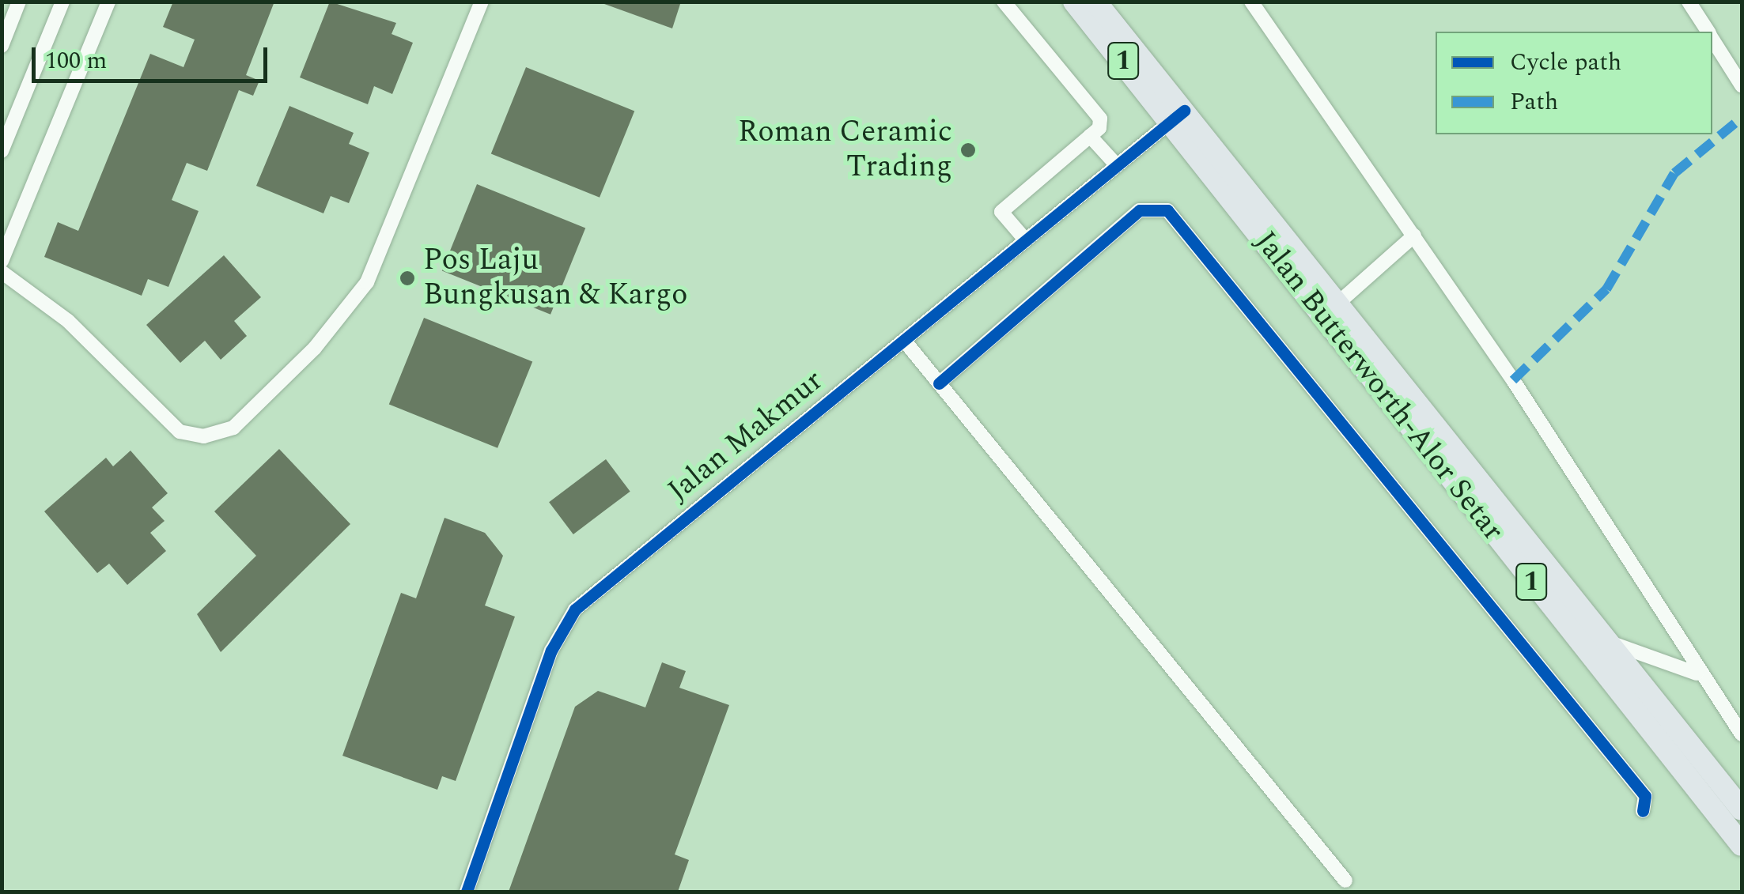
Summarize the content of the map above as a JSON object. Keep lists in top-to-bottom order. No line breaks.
{"streets":{"main road":["1","Jalan Butterworth-Alor Setar"],"street":["Jalan Makmur"]},"crossings":[["Jalan Butterworth-Alor Setar","Jalan Makmur"]],"places":["Roman Ceramic Trading","Pos Laju Bungkusan & Kargo"],"legend":["Cycle path","Path"],"scale_bar":"100 m"}
